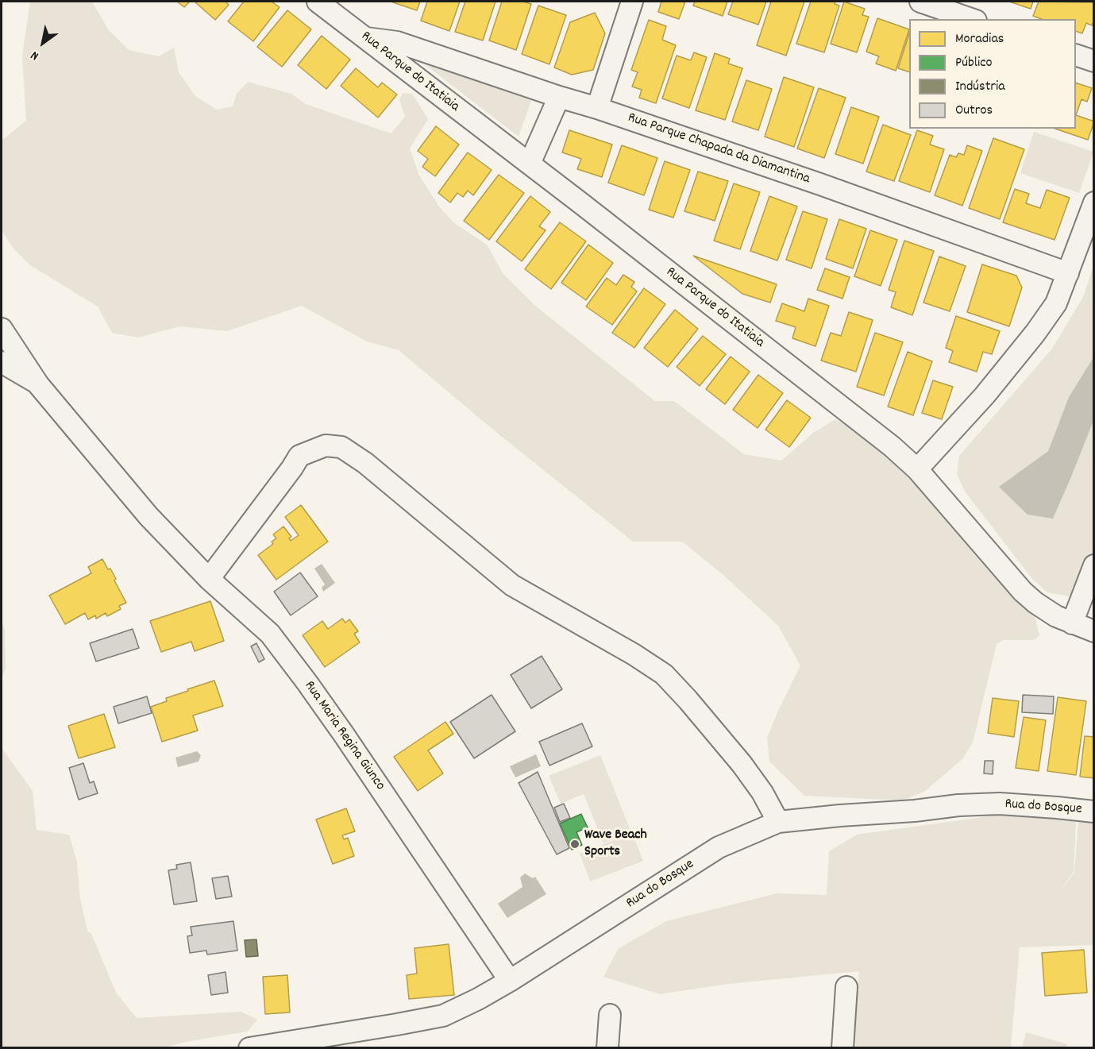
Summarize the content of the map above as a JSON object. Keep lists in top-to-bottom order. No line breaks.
{"streets":{"street":["Rua Parque do Itatiaia","Rua Parque Chapada da Diamantina","Rua Maria Regina Giunco","Rua do Bosque"]},"crossings":[["Rua Parque do Itatiaia","Rua Parque Chapada da Diamantina"],["Rua Maria Regina Giunco","Rua do Bosque"]],"places":["Wave Beach Sports"],"legend":["Moradias","Público","Indústria","Outros"],"north":"bottom left"}
